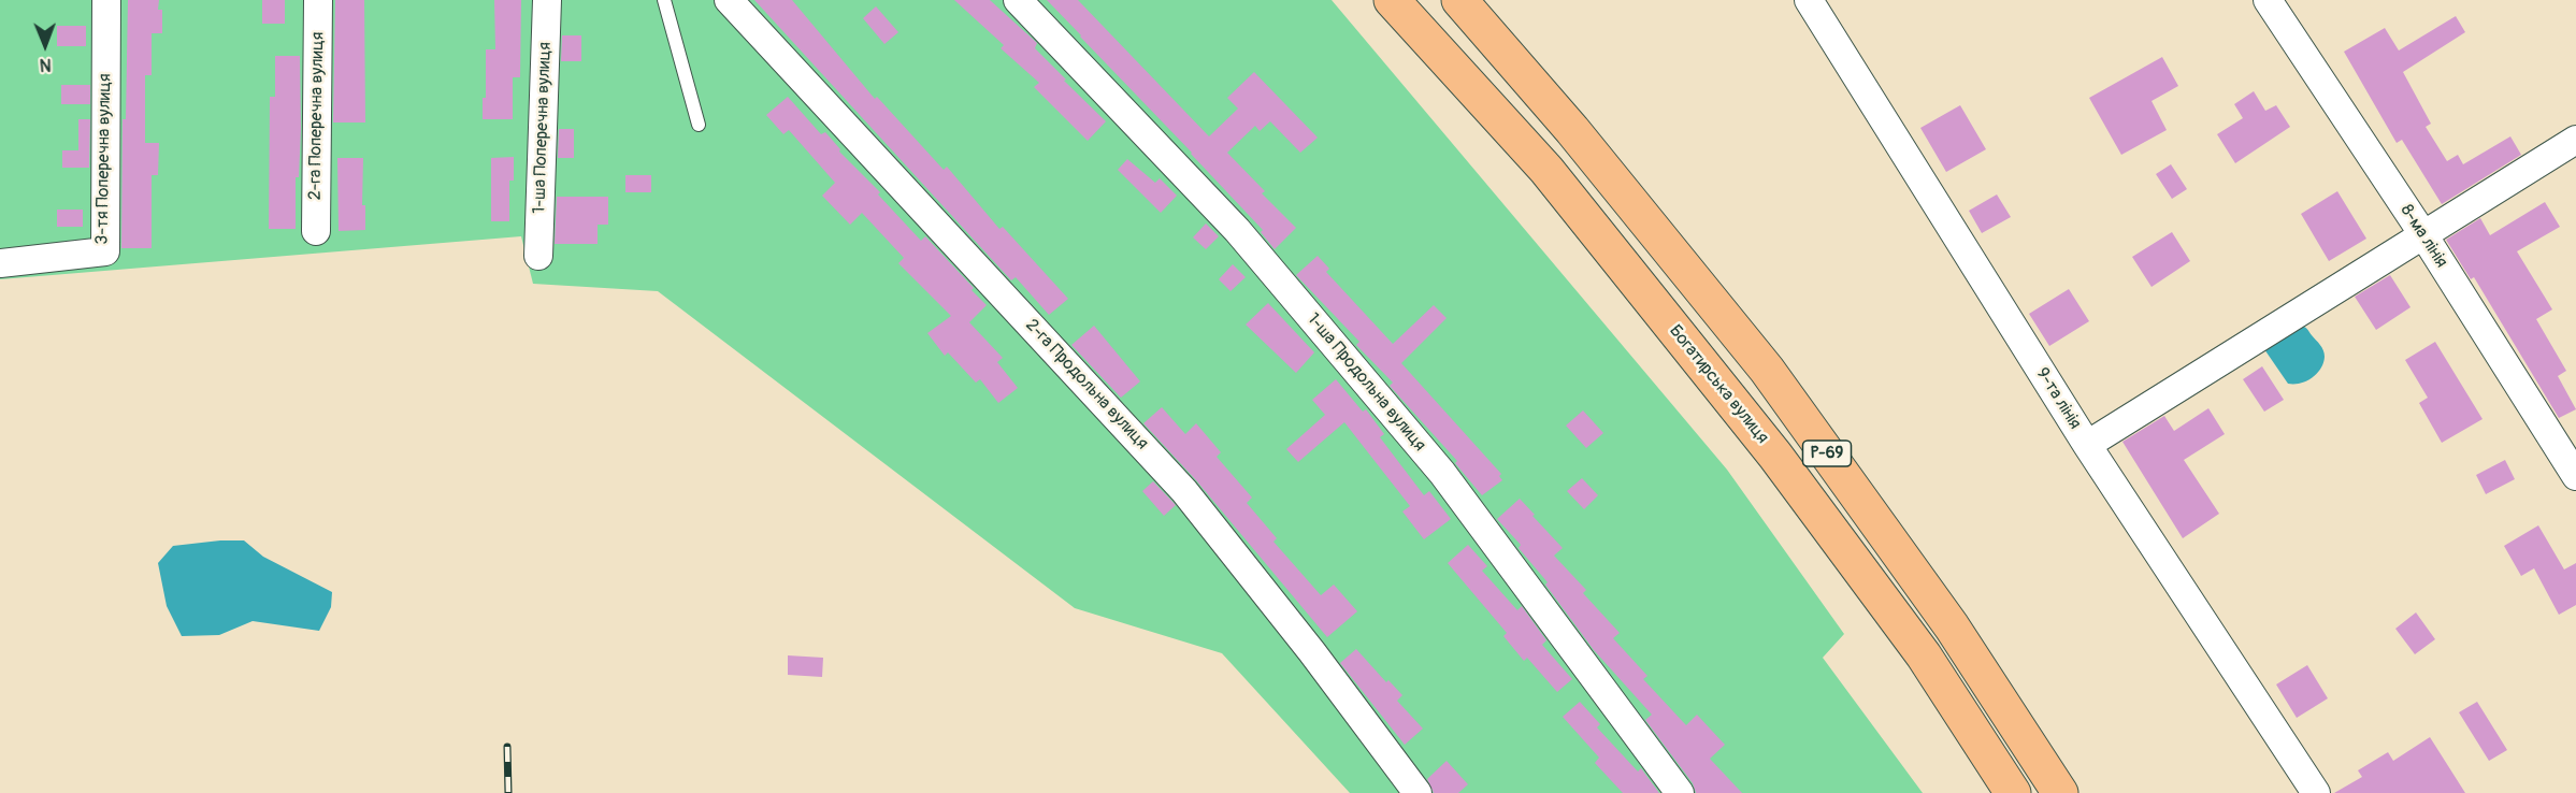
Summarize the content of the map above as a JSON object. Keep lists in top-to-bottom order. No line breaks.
{"streets":{"main road":["Богатирська вулиця","Р-69"],"street":["2-га Поперечна вулиця","1-ша Поперечна вулиця","3-тя Поперечна вулиця","8-ма лінія","1-ша Продольна вулиця","2-га Продольна вулиця","9-та лінія"]},"north":"bottom"}
